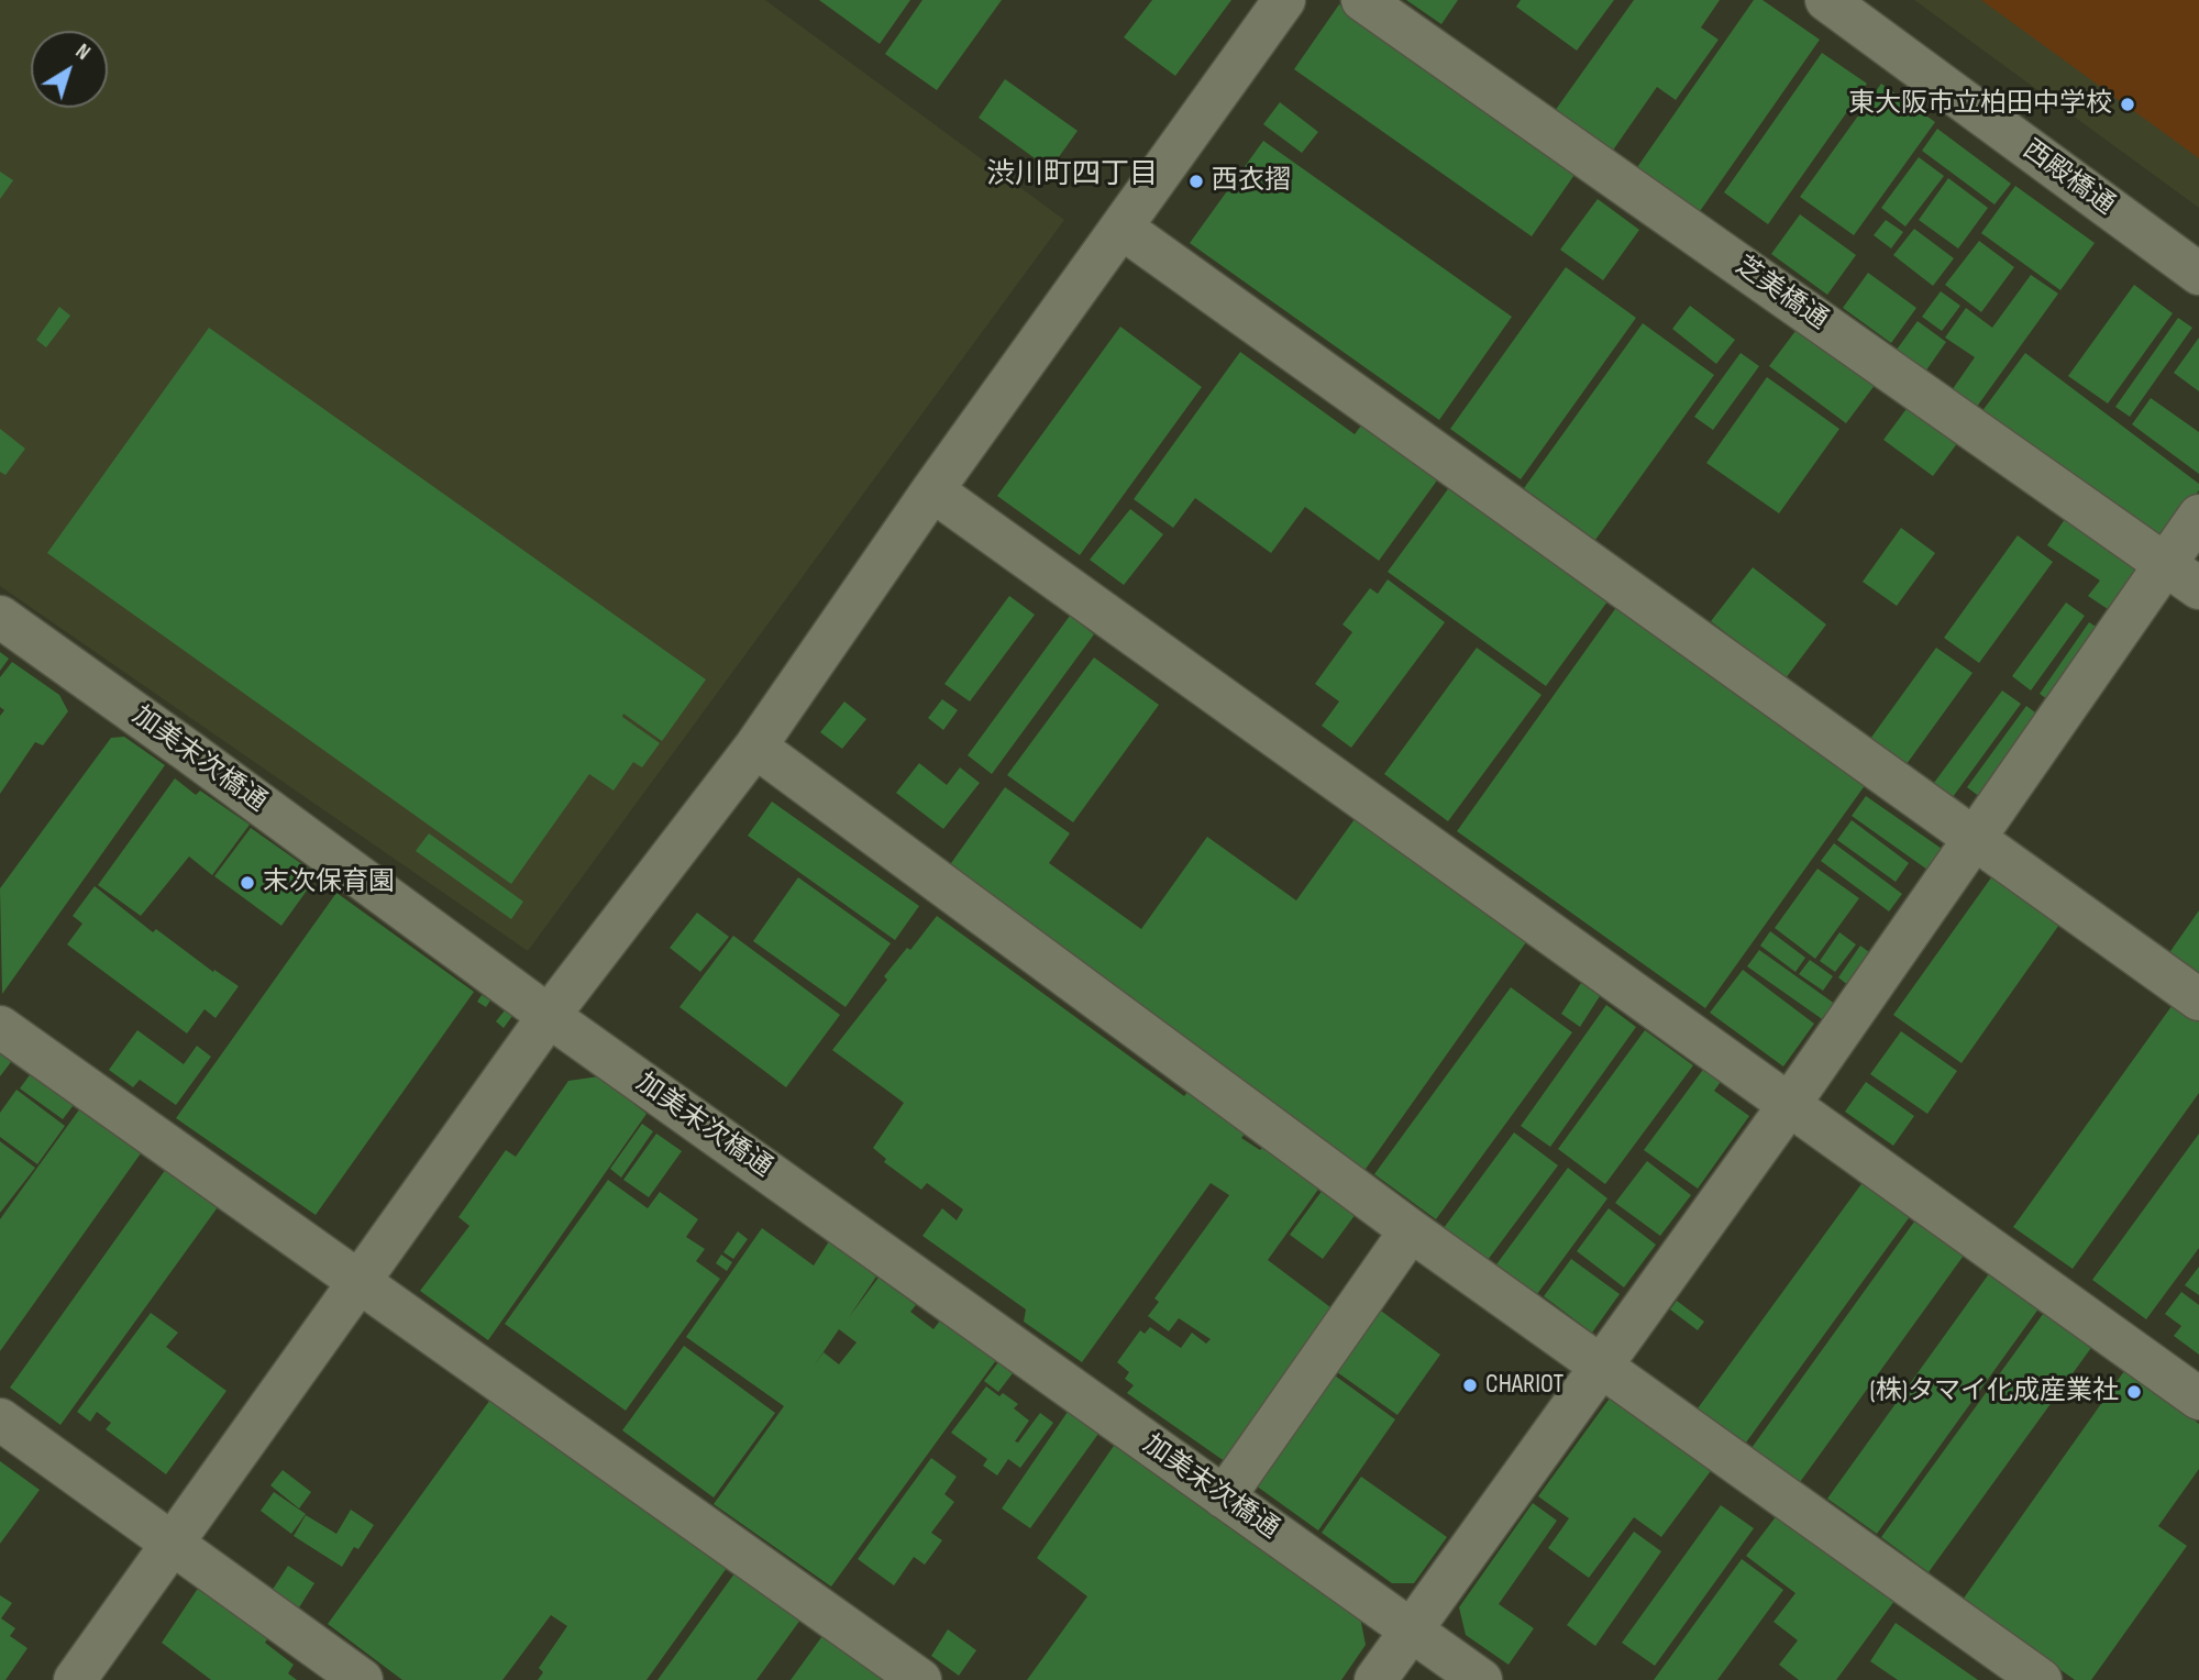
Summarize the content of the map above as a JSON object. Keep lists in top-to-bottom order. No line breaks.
{"streets":{"street":["西殿橋通","芝美橋通","加美末次橋通"]},"districts":["渋川町四丁目"],"places":["東大阪市立柏田中学校","西衣摺","末次保育園","CHARIOT","(株)タマイ化成産業社"],"north":"top right"}
